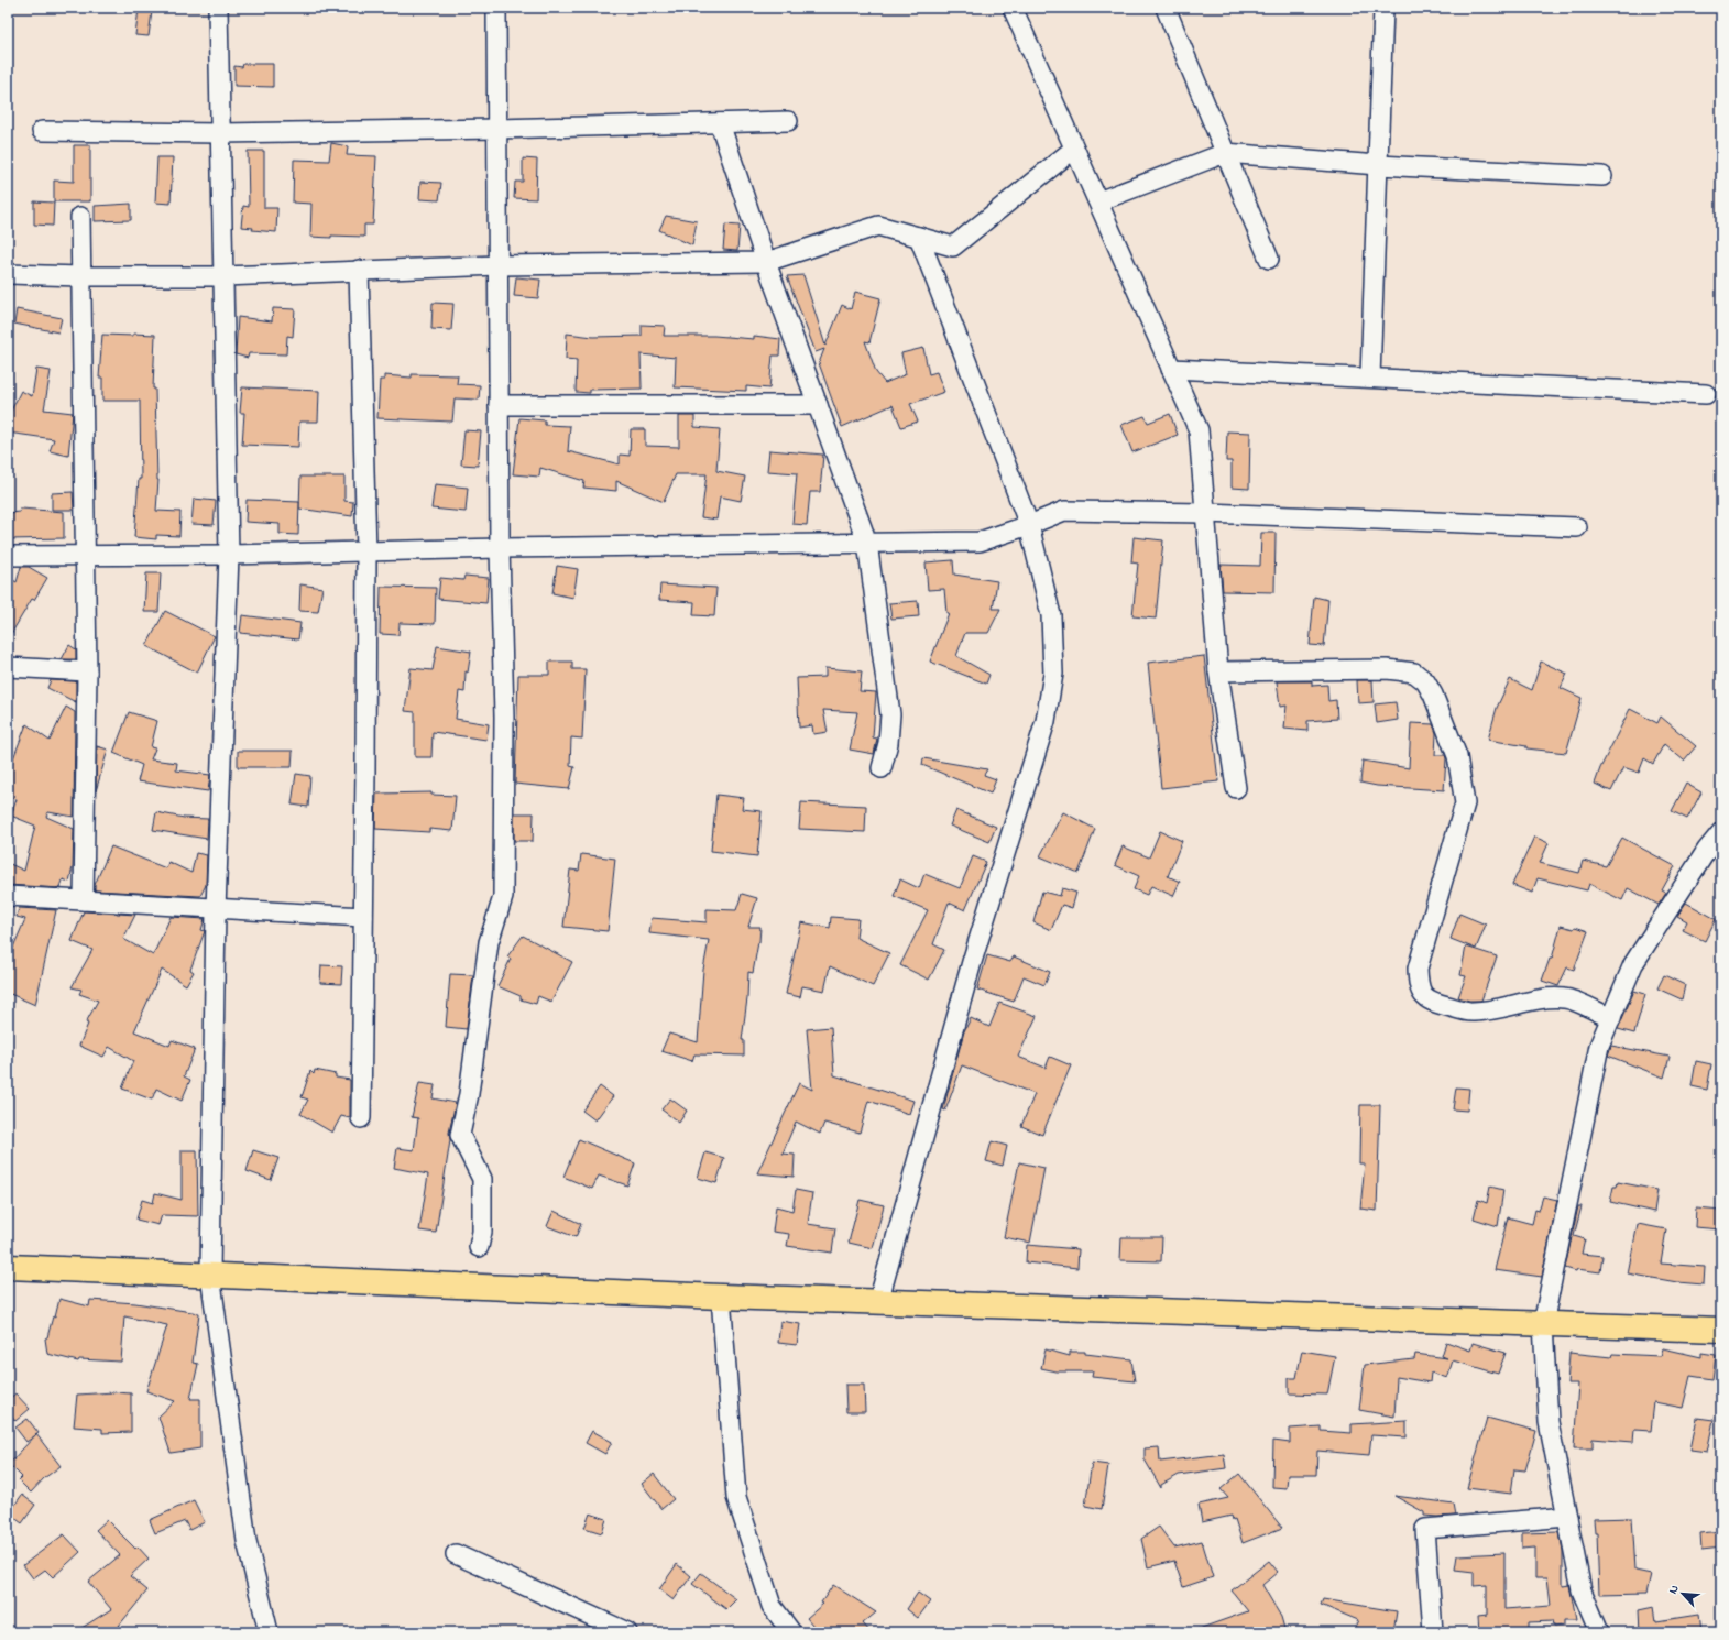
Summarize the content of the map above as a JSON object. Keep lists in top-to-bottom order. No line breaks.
{"north":"top left"}
